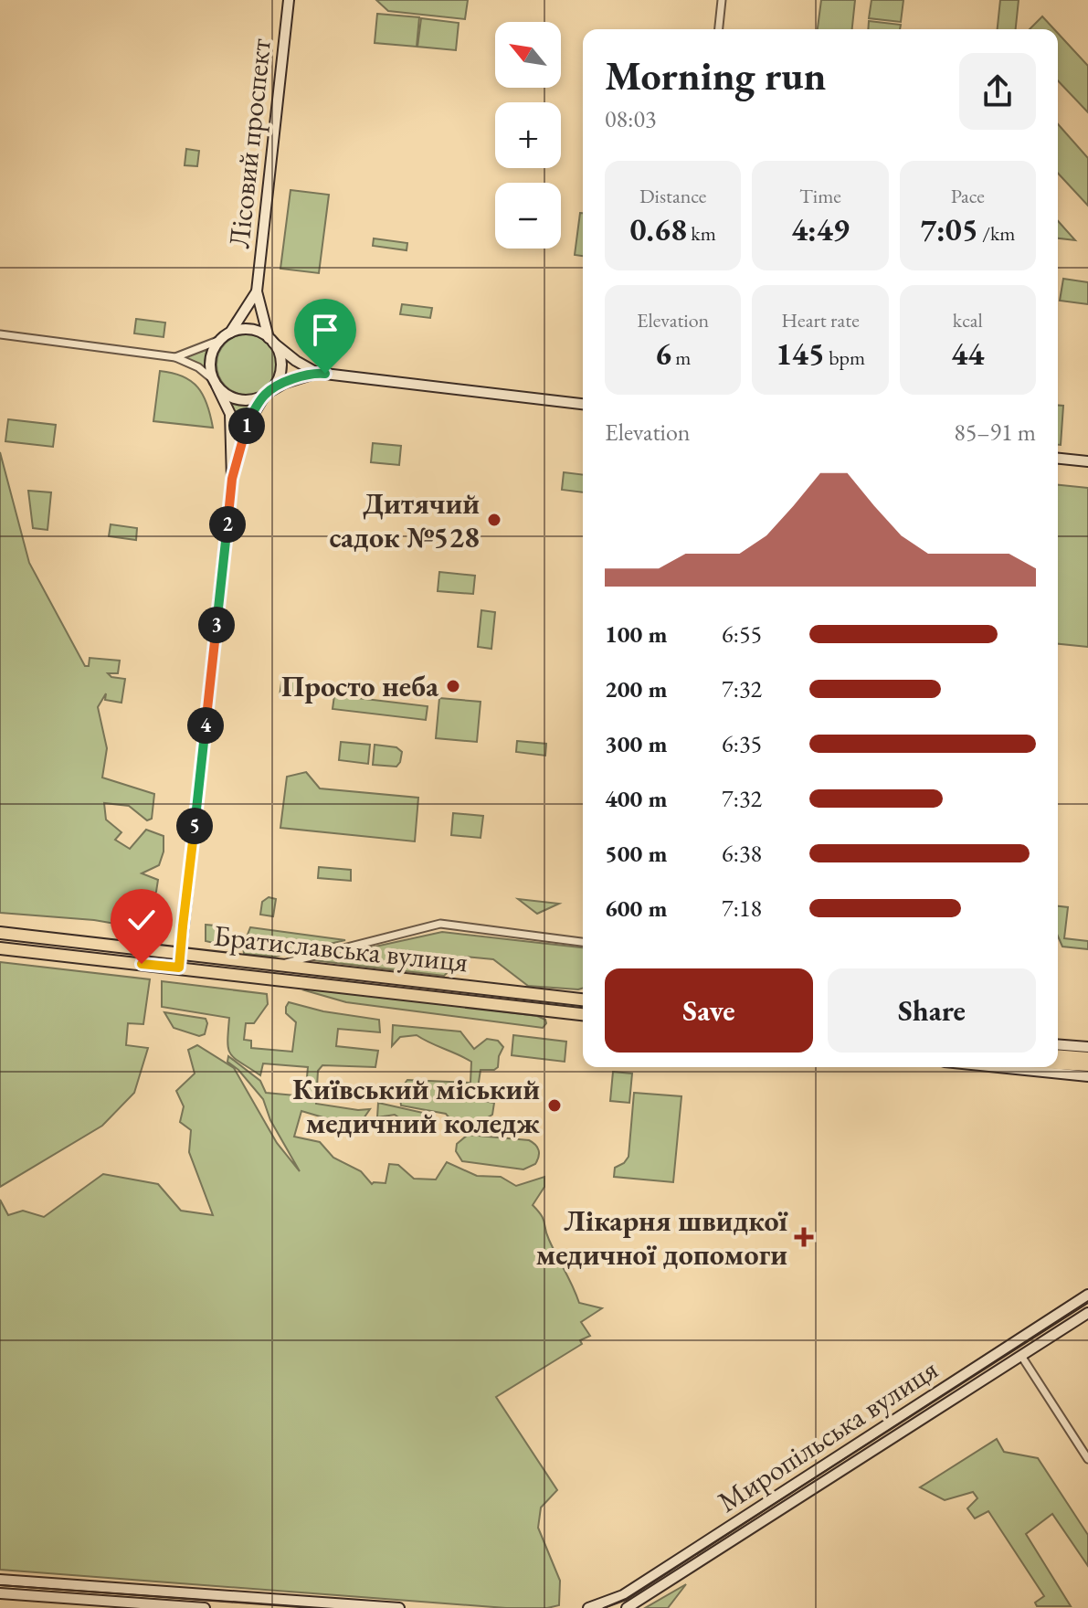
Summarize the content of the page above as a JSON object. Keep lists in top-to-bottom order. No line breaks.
{"streets":{"main road":["Братиславська вулиця"],"street":["Лісовий проспект","Миропільська вулиця"]},"places":{"other":["Дитячий садок №528","Просто неба","Київський міський медичний коледж"],"health":["Лікарня швидкої медичної допомоги"]},"north":"top left","page":{"map_buttons":["+","−"],"heading":["Morning run","08:03"],"stats":[["Distance","0.68 km"],["Time","4:49"],["Pace","7:05 /km"],["Elevation","6 m"],["Heart rate","145 bpm"],["kcal","44"]],"chart":["Elevation","85–91 m"],"pins":["1","2","3","4","5"],"list":[{"name":"100 m","note":"6:55"},{"name":"200 m","note":"7:32"},{"name":"300 m","note":"6:35"},{"name":"400 m","note":"7:32"},{"name":"500 m","note":"6:38"},{"name":"600 m","note":"7:18"}],"buttons":["Save","Share"]}}
